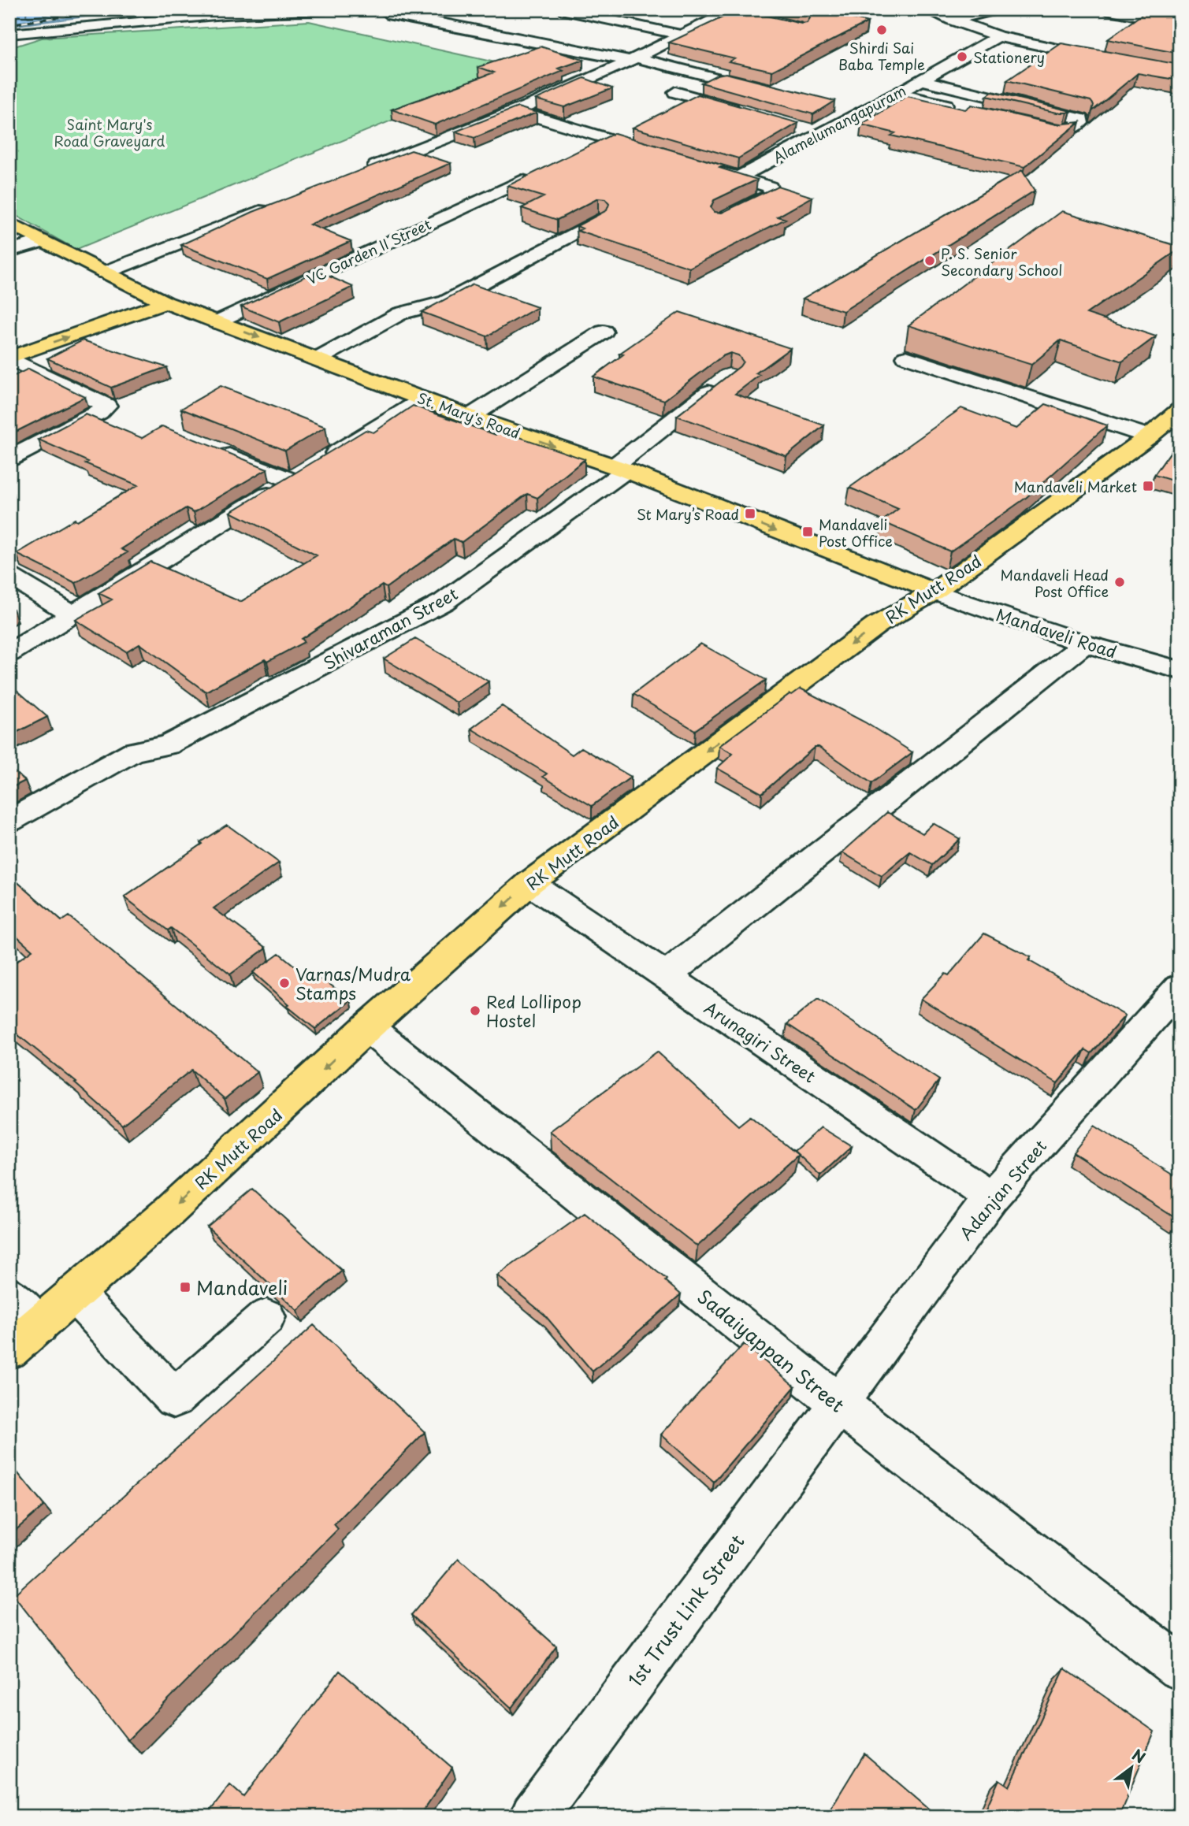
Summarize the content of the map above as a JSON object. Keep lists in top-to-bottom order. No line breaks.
{"streets":{"main road":["St. Mary's Road","RK Mutt Road"],"street":["Alamelumangapuram","VC Garden II Street","Shivaraman Street","Mandaveli Road","Arunagiri Street","Adanjan Street","Sadaiyappan Street","1st Trust Link Street"]},"crossings":[["VC Garden II Street","St. Mary's Road"],["St. Mary's Road","RK Mutt Road"],["St. Mary's Road","Shivaraman Street"],["St. Mary's Road","Mandaveli Road"],["RK Mutt Road","Mandaveli Road"],["RK Mutt Road","Arunagiri Street"],["RK Mutt Road","Sadaiyappan Street"],["Arunagiri Street","Adanjan Street"],["Adanjan Street","Sadaiyappan Street"],["Adanjan Street","1st Trust Link Street"],["Sadaiyappan Street","1st Trust Link Street"]],"one_way":["St. Mary's Road","RK Mutt Road"],"parks":["Saint Mary's Road Graveyard"],"places":{"other":["Shirdi Sai Baba Temple","Stationery","P. S. Senior Secondary School","Mandaveli Head Post Office","Varnas/Mudra Stamps","Red Lollipop Hostel"],"transit":["Mandaveli Market","St Mary’s Road","Mandaveli Post Office","Mandaveli"]},"north":"top right"}
